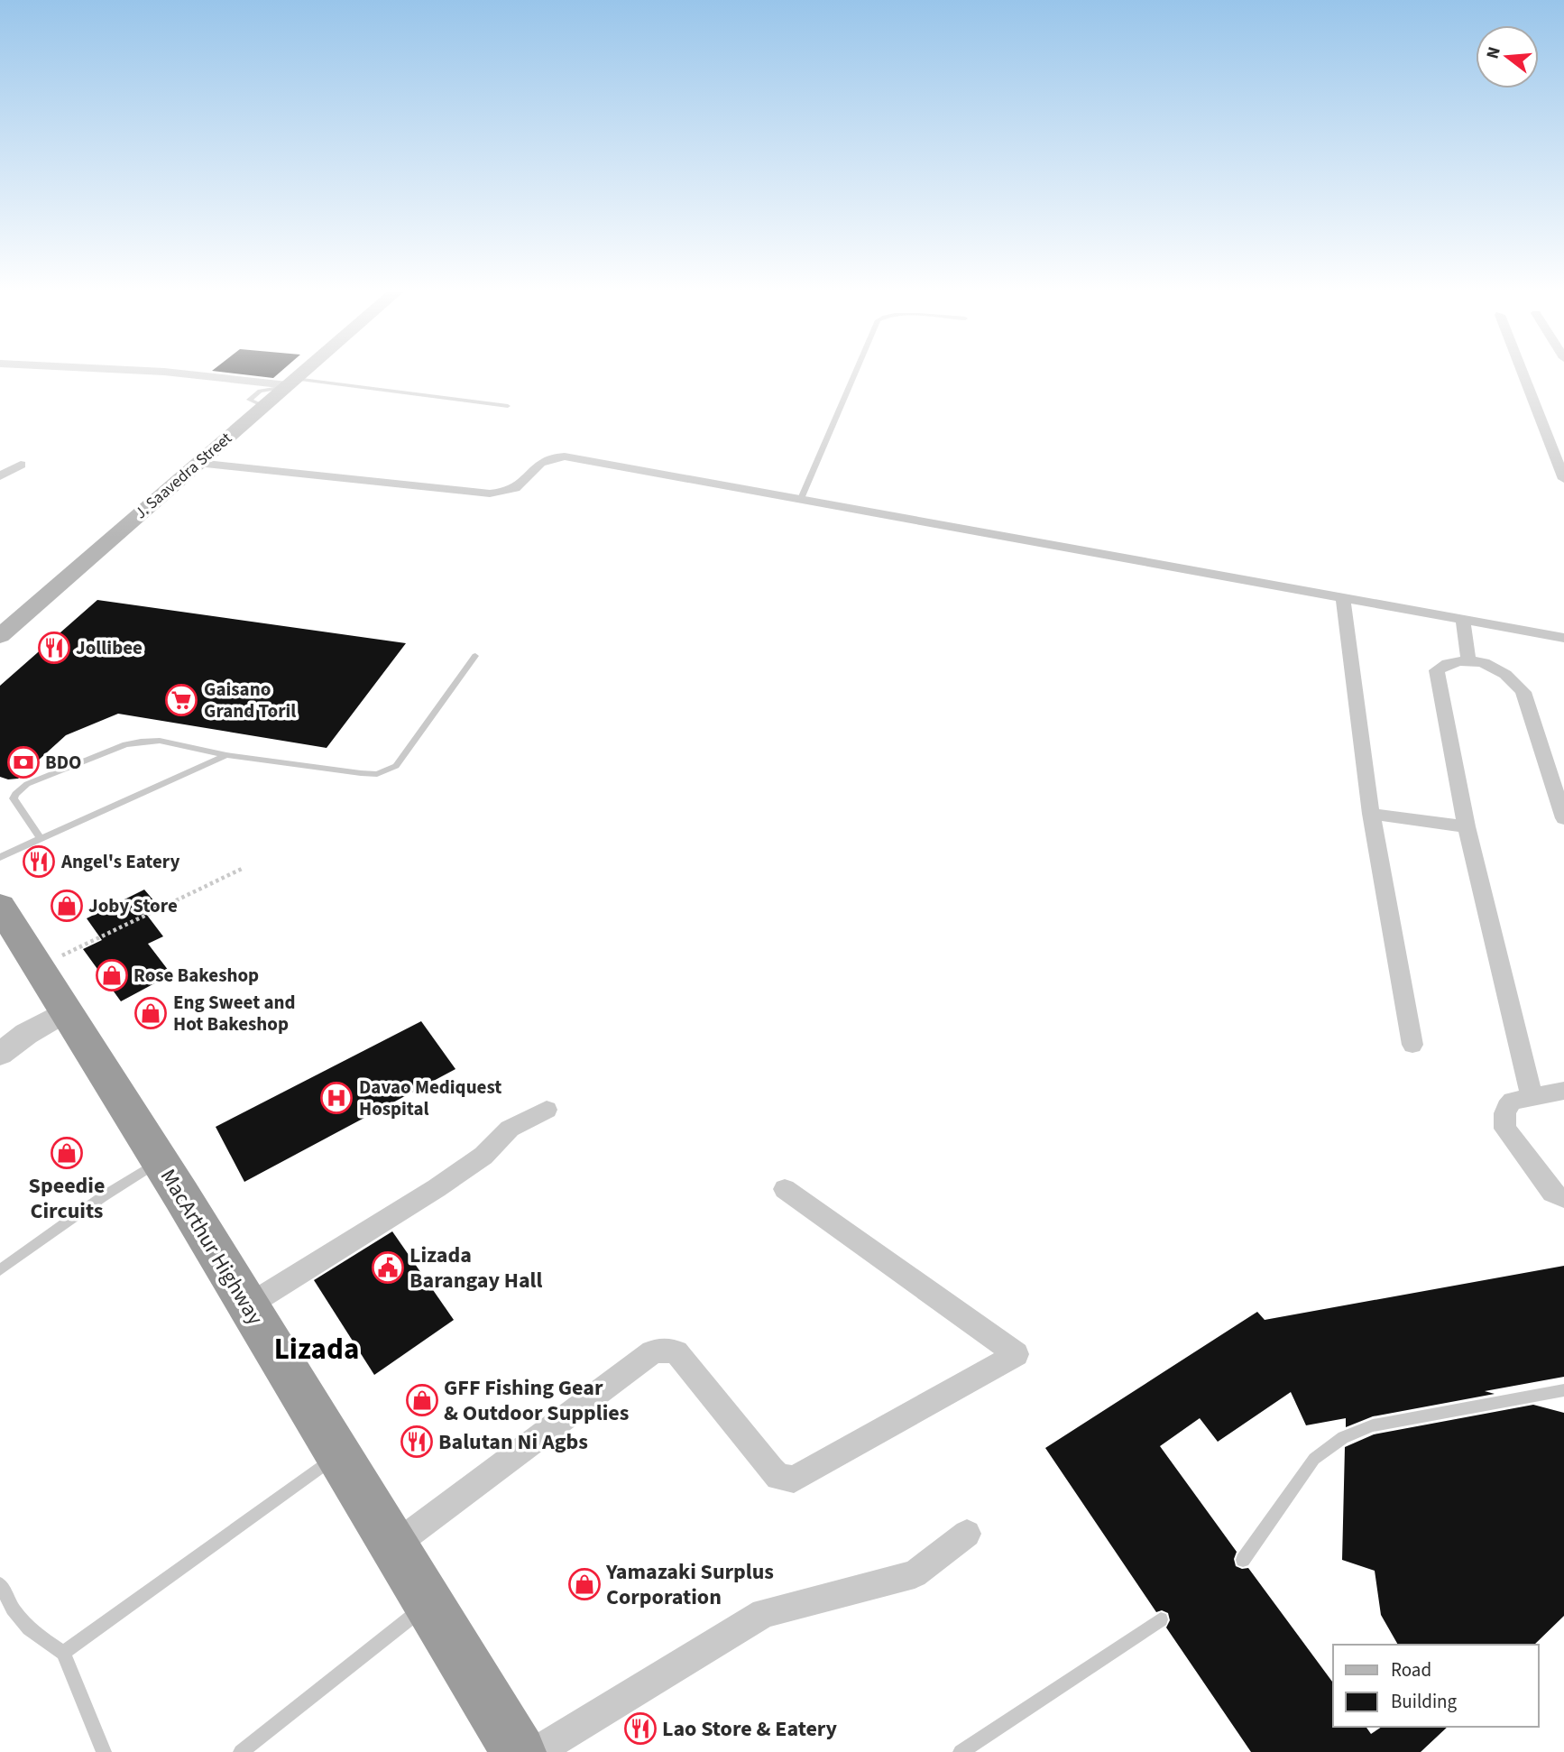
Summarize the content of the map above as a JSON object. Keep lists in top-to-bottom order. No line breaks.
{"streets":{"highway":["MacArthur Highway"],"main road":["J. Saavedra Street"]},"districts":["Lizada"],"places":{"restaurant":["Jollibee","Angel's Eatery","Balutan Ni Agbs","Lao Store & Eatery"],"supermarket":["Gaisano Grand Toril"],"bank":["BDO"],"shop":["Joby Store","Rose Bakeshop","Eng Sweet and Hot Bakeshop","Speedie Circuits","GFF Fishing Gear & Outdoor Supplies","Yamazaki Surplus Corporation"],"hospital":["Davao Mediquest Hospital"],"public building":["Lizada Barangay Hall"]},"legend":["Road","Building"],"north":"left"}
